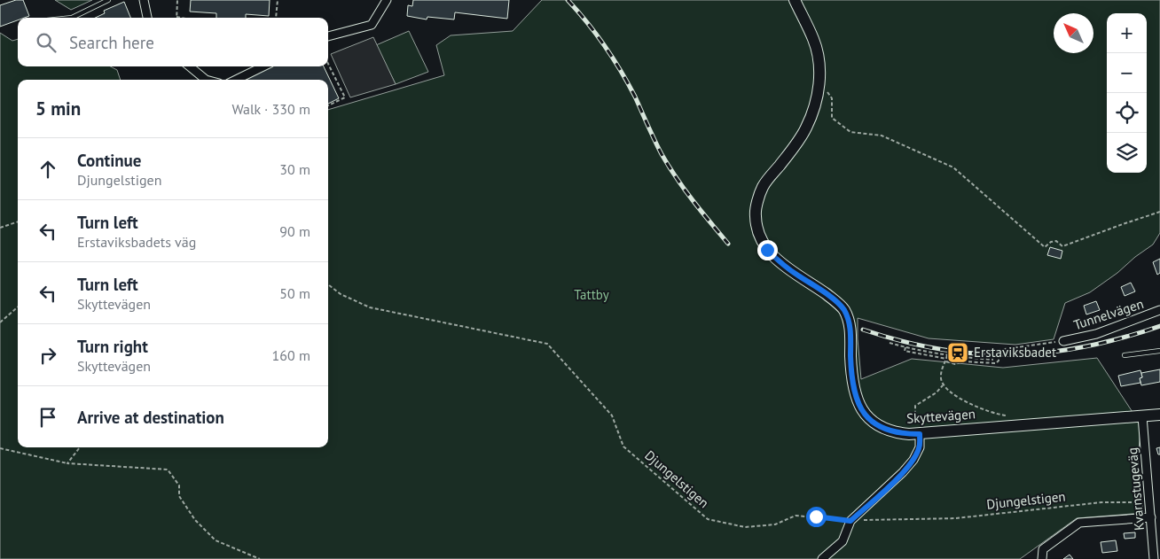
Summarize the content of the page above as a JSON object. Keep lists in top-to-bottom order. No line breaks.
{"streets":{"street":["Tunnelvägen","Skyttevägen","Kvarnstugeväg"],"path":["Djungelstigen"]},"crossings":[["Skyttevägen","Kvarnstugeväg"],["Djungelstigen","Kvarnstugeväg"]],"parks":["Tattby"],"places":{"station":["Erstaviksbadet"]},"north":"top left","page":{"map_buttons":["+","−"],"search":"Search here","heading":["5 min","Walk · 330 m"],"list":[["Continue","Djungelstigen","30 m"],["Turn left","Erstaviksbadets väg","90 m"],["Turn left","Skyttevägen","50 m"],["Turn right","Skyttevägen","160 m"],"Arrive at destination"]}}
